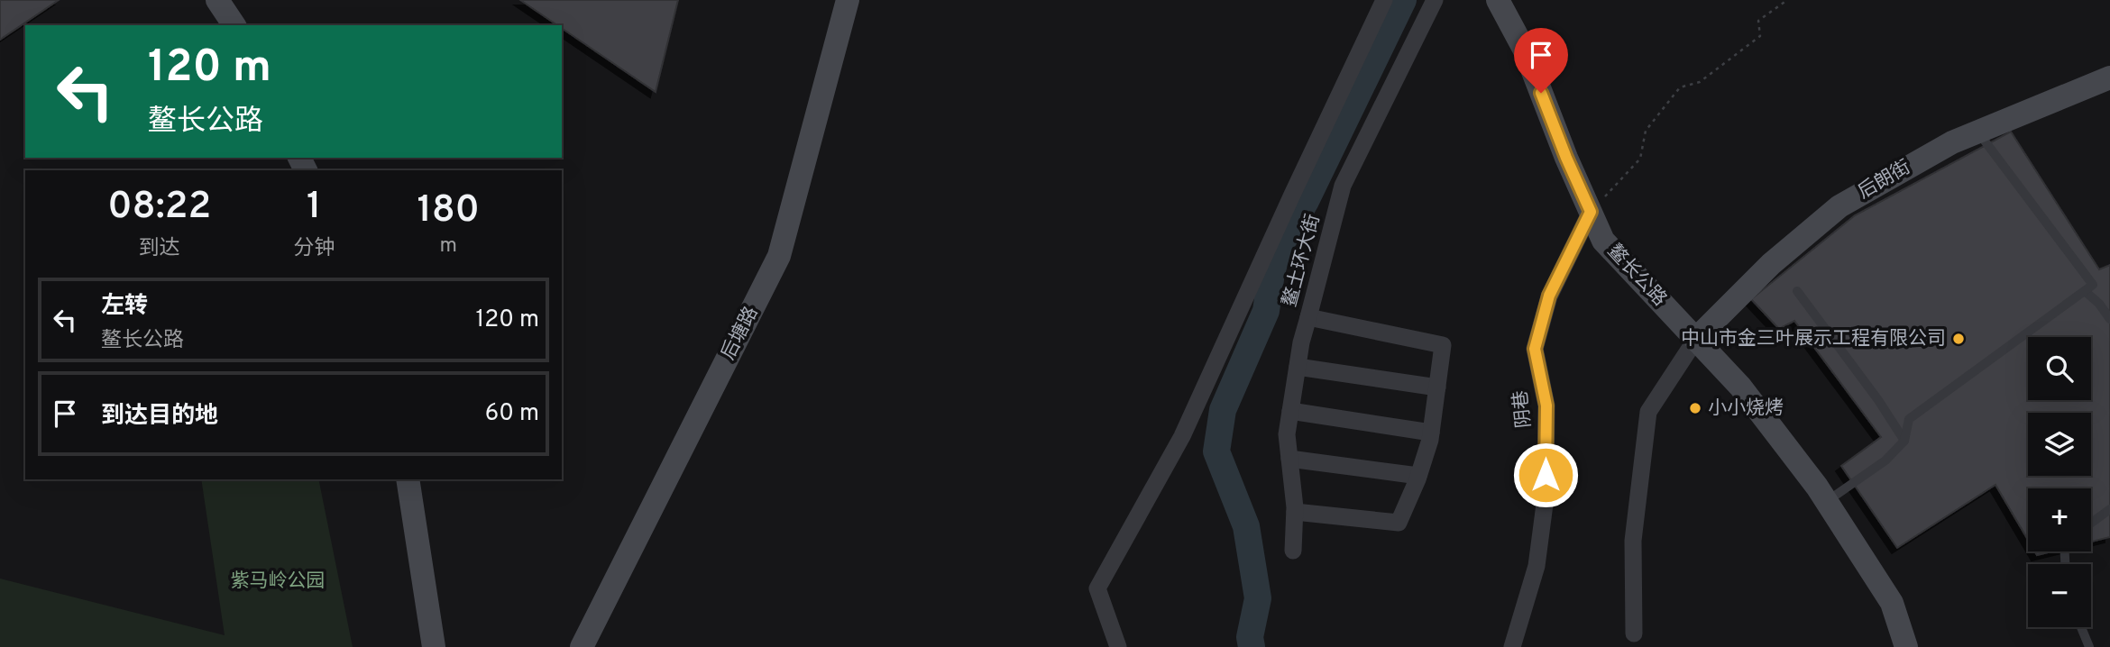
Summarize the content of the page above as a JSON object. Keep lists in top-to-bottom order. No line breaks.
{"streets":{"street":["后朗街","鳌土环大街","鳌长公路","后塘路","阴巷"]},"crossings":[["后朗街","鳌长公路"],["鳌长公路","阴巷"]],"parks":["紫马岭公园"],"places":["中山市金三叶展示工程有限公司","小小烧烤"],"page":{"turn":["120 m","鳌长公路"],"eta":["08:22","到达","1","分钟","180","m"],"list":[{"name":"左转","note":"鳌长公路","value":"120 m"},{"name":"到达目的地","value":"60 m"}],"map_buttons":["+","−"]}}
